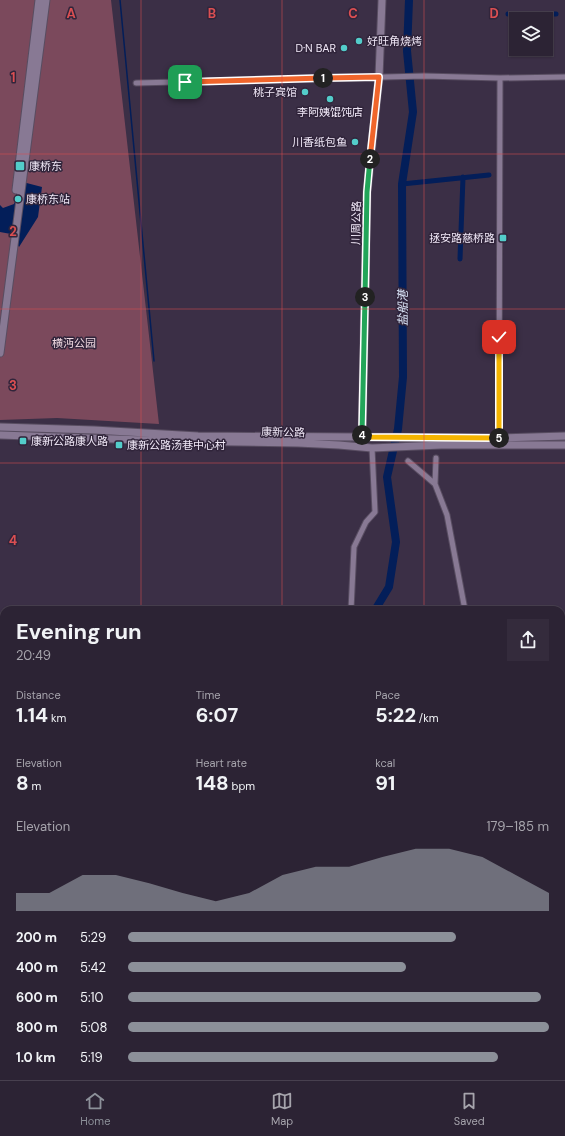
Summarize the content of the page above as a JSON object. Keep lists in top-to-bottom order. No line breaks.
{"streets":{"main road":["川周公路","康新公路"]},"crossings":[["川周公路","康新公路"]],"water":["盐船港"],"parks":["横沔公园"],"places":{"other":["好旺角烧烤","D·N BAR","桃子宾馆","李阿姨馄饨店","川香纸包鱼","康桥东站"],"transit":["康桥东","拯安路慈桥路","康新公路康人路","康新公路汤巷中心村"]},"page":{"pins":["1","2","3","4","5"],"heading":["Evening run","20:49"],"stats":[["Distance","1.14 km"],["Time","6:07"],["Pace","5:22 /km"],["Elevation","8 m"],["Heart rate","148 bpm"],["kcal","91"]],"chart":["Elevation","179–185 m"],"list":[{"name":"200 m","note":"5:29"},{"name":"400 m","note":"5:42"},{"name":"600 m","note":"5:10"},{"name":"800 m","note":"5:08"},{"name":"1.0 km","note":"5:19"}],"tabs":["Home","Map","Saved"]},"grid":{"columns":["A","B","C","D"],"rows":["1","2","3","4"]}}
